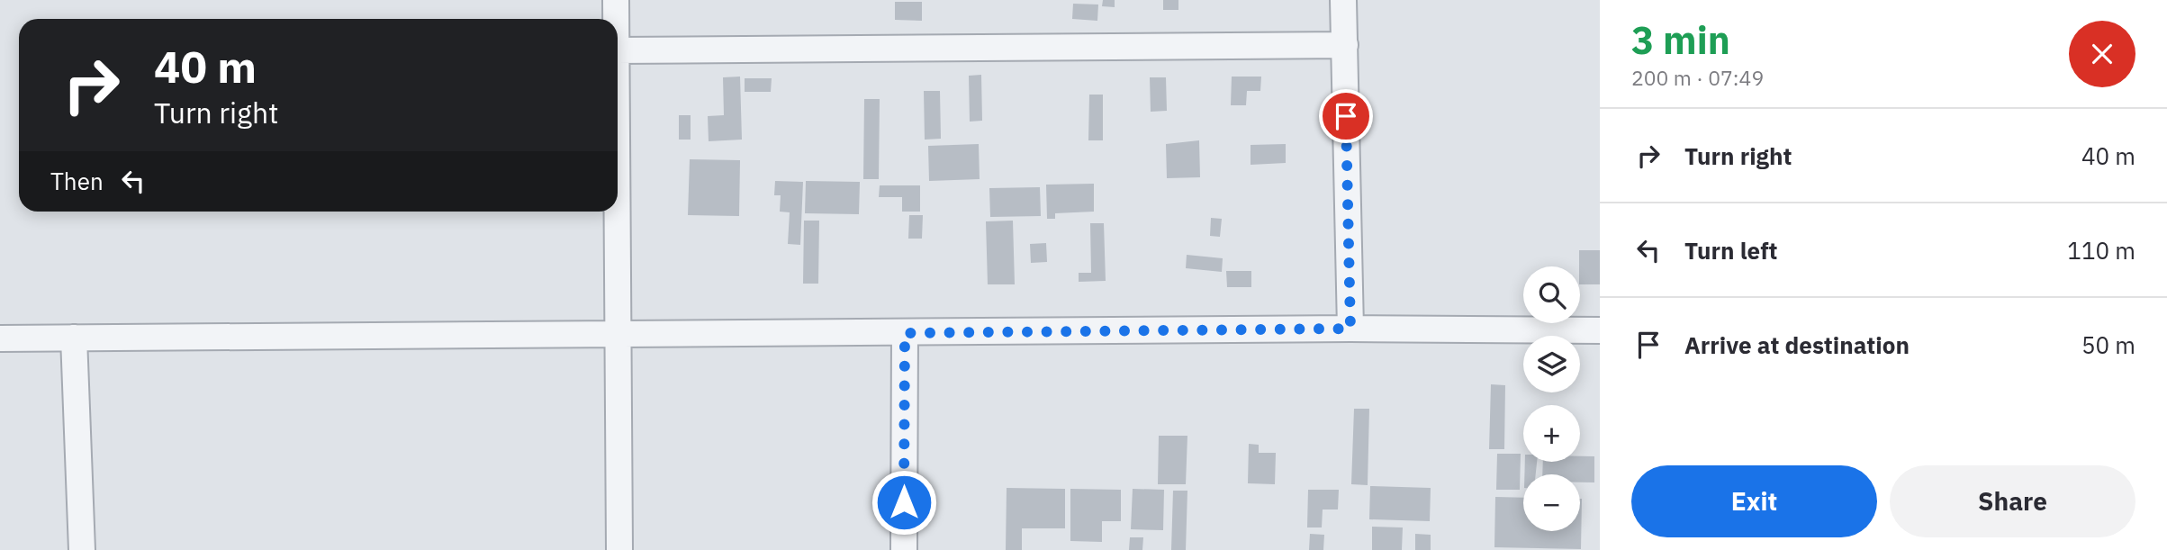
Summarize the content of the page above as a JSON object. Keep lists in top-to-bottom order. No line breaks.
{"page":{"heading":["3 min","200 m · 07:49"],"turn":["40 m","Turn right"],"list":[{"name":"Turn right","value":"40 m"},{"name":"Turn left","value":"110 m"},{"name":"Arrive at destination","value":"50 m"}],"then":"Then","map_buttons":["+","−"],"buttons":["Exit","Share"]}}
